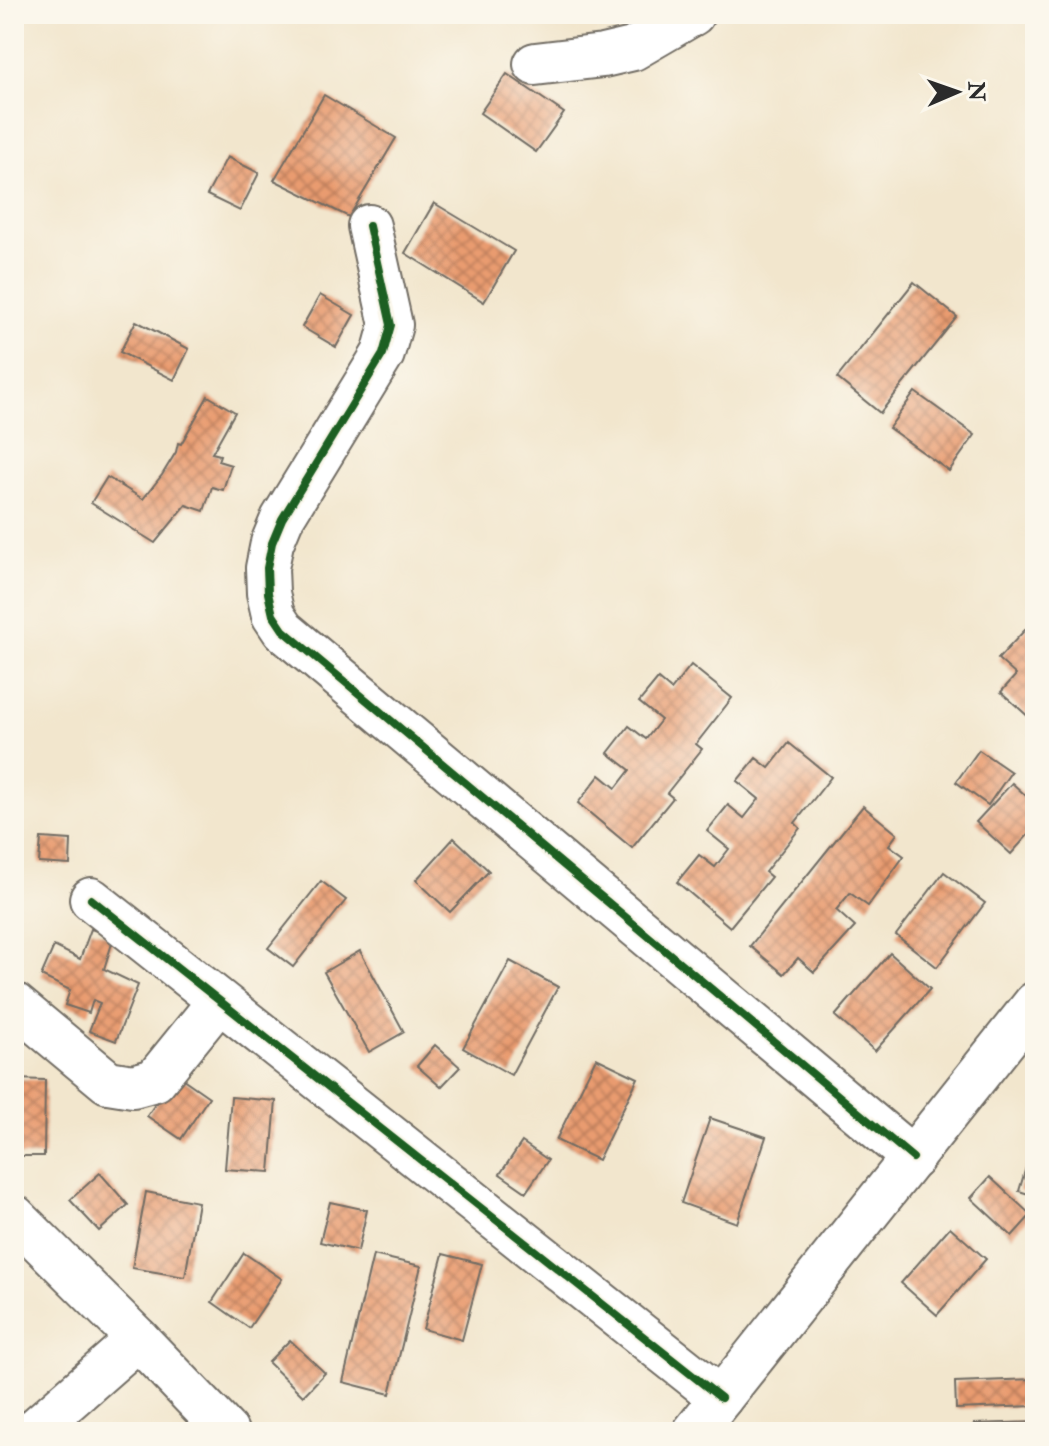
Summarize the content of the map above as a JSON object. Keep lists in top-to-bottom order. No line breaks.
{"north":"right"}
